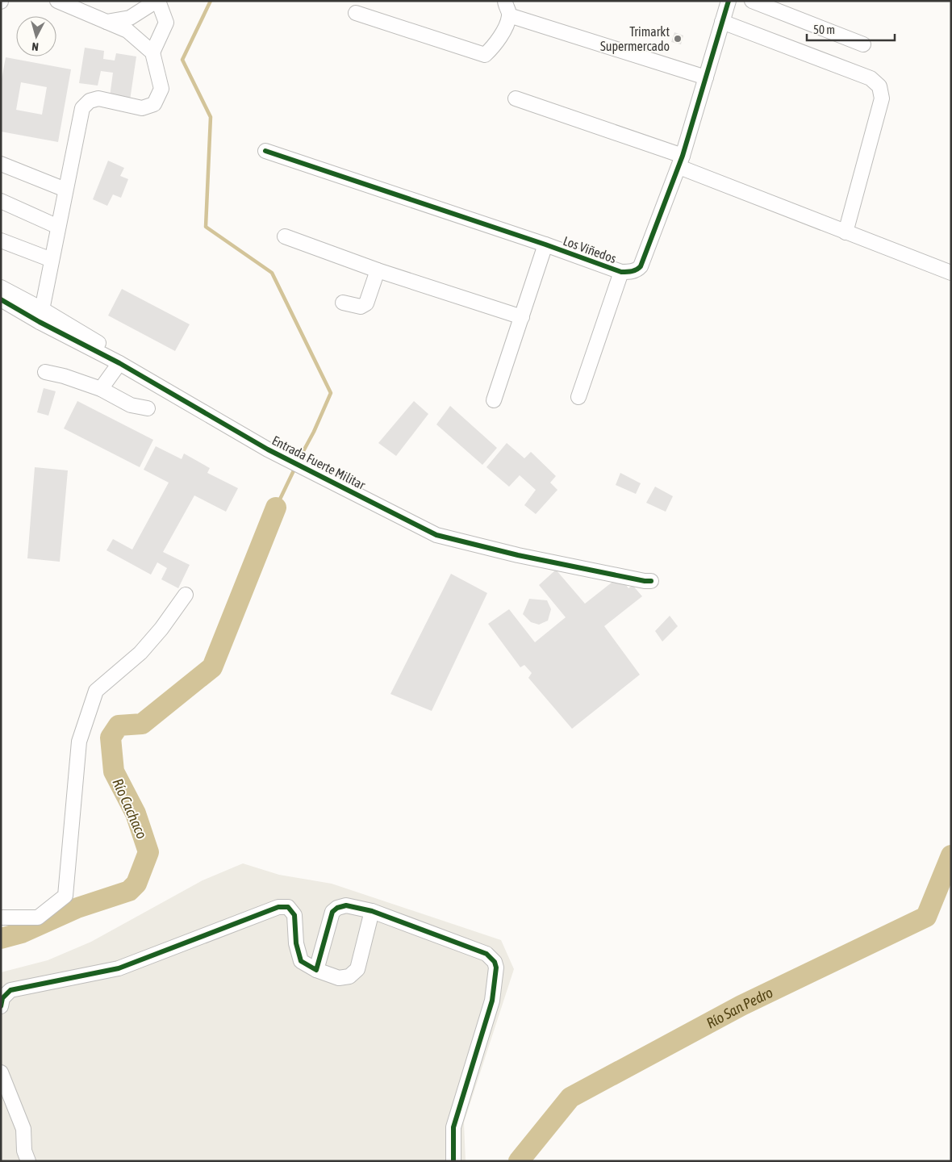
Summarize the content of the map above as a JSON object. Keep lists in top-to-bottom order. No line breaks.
{"streets":{"street":["Los Viñedos","Entrada Fuerte Militar"]},"water":["Río Cachaco","Río San Pedro"],"places":["Trimarkt Supermercado"],"scale_bar":"50 m","north":"bottom"}
